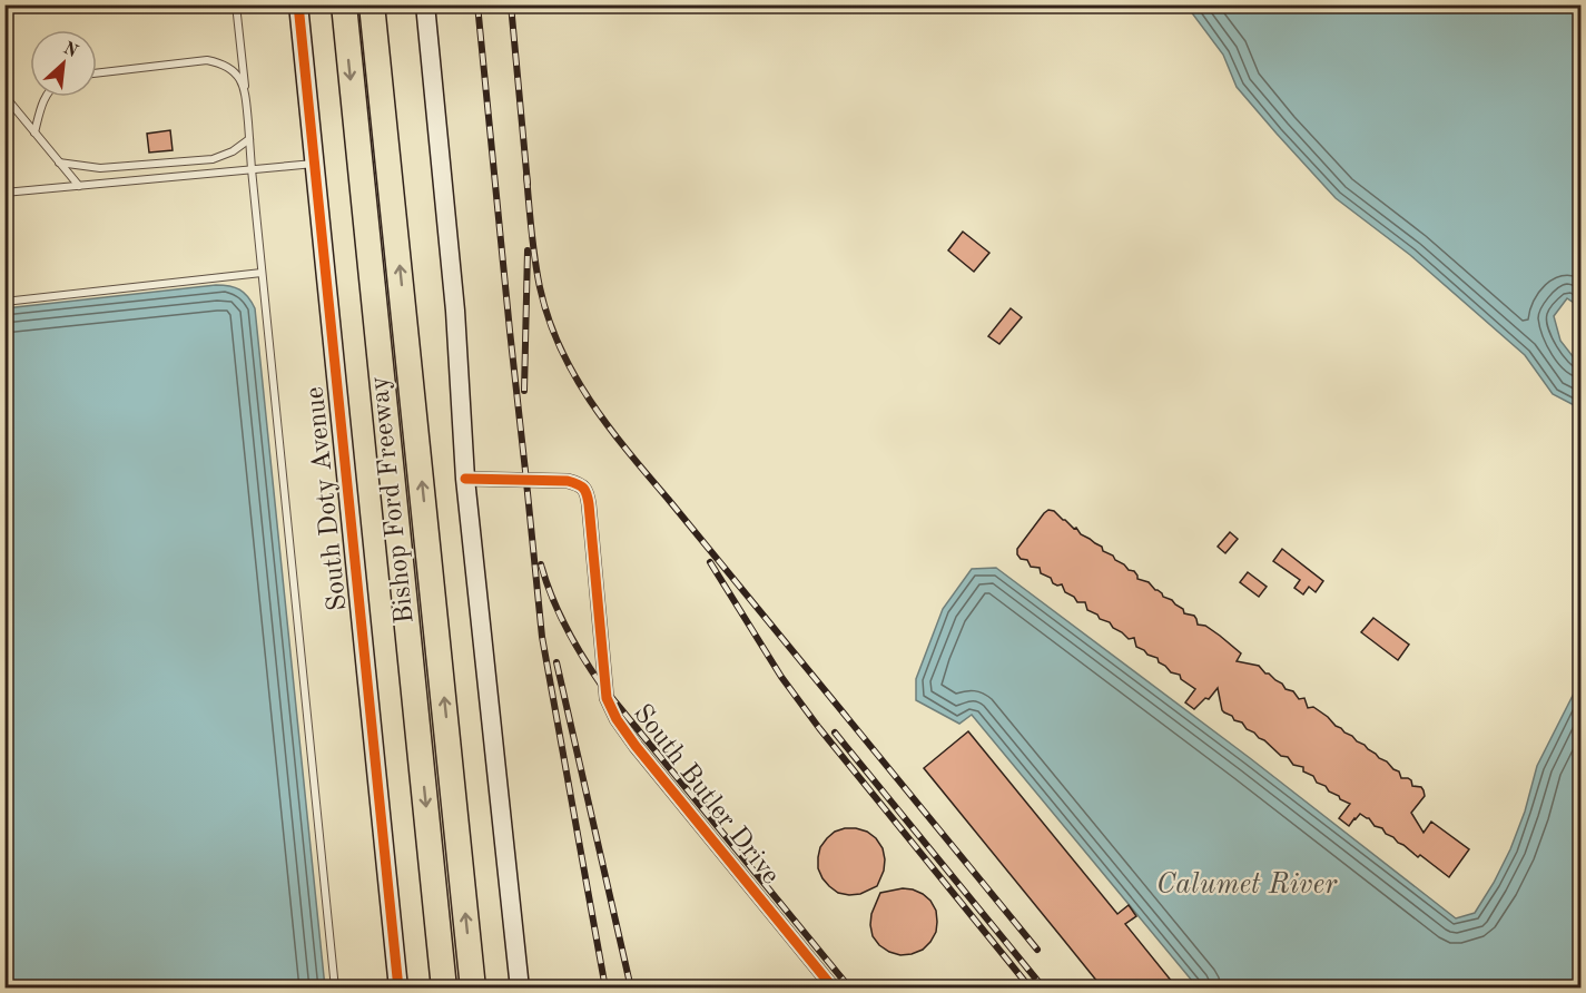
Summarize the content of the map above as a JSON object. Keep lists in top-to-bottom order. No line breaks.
{"streets":{"highway":["Bishop Ford Freeway"],"street":["South Doty Avenue","South Butler Drive"]},"water":["Calumet River"],"north":"top right"}
